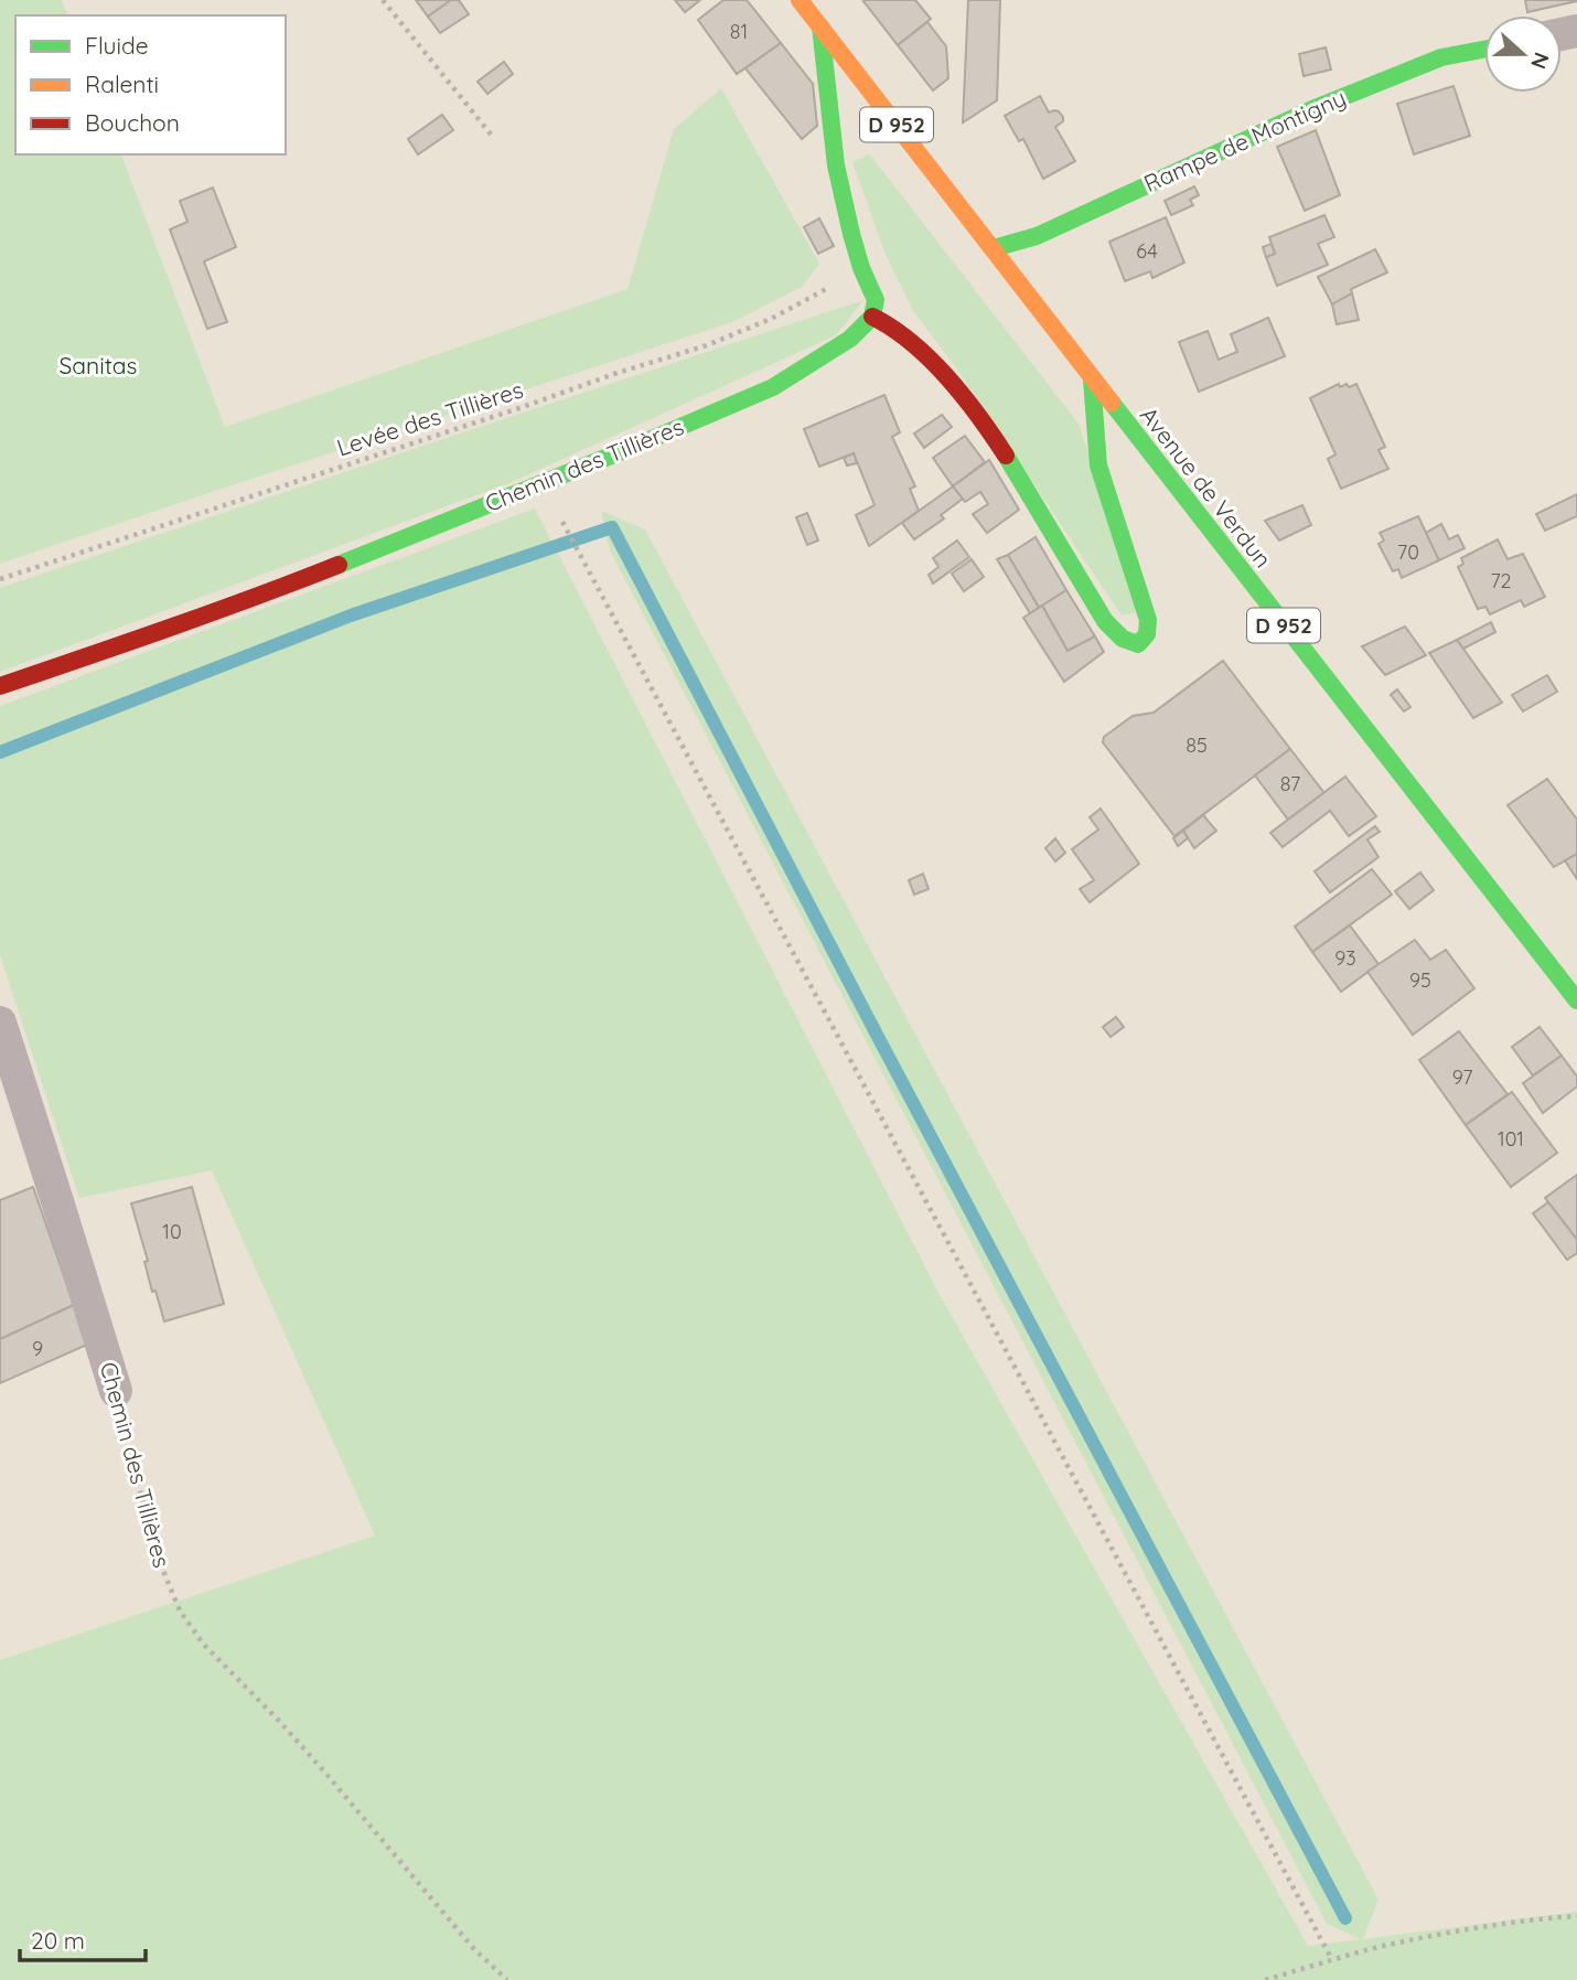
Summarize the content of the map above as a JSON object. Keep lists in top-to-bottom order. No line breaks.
{"streets":{"street":["D 952","Rampe de Montigny","Chemin des Tillières","Avenue de Verdun"],"path":["Levée des Tillières"]},"crossings":[["Rampe de Montigny","Avenue de Verdun"]],"parks":["Sanitas"],"house_numbers":["81","64","70","72","85","87","93","95","97","101","10","9"],"legend":["Fluide","Ralenti","Bouchon"],"scale_bar":"20 m","north":"right"}
